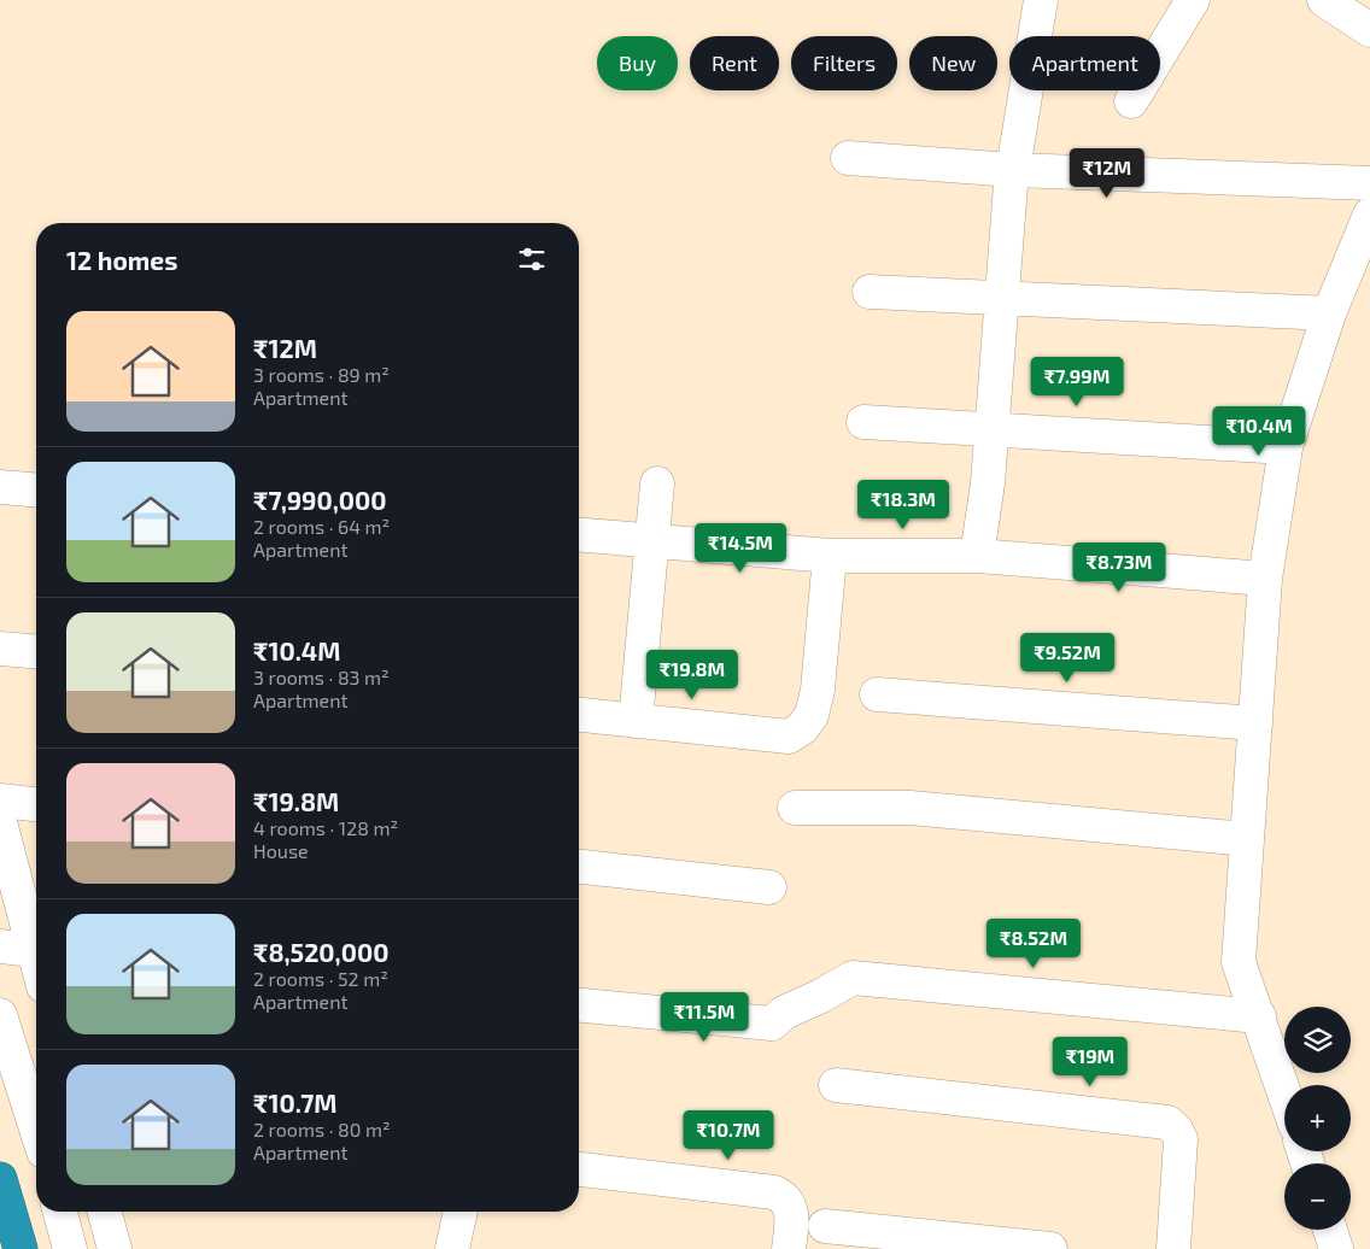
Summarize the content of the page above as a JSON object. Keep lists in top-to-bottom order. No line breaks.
{"page":{"chip":["Buy","Rent","Filters","New","Apartment"],"price":["₹12M","₹7.99M","₹10.4M","₹18.3M","₹14.5M","₹8.73M","₹9.52M","₹19.8M","₹8.52M","₹11.5M","₹19M","₹10.7M"],"heading":"12 homes","list":[{"name":"₹12M","note":"3 rooms · 89 m² · Apartment"},{"name":"₹7,990,000","note":"2 rooms · 64 m² · Apartment"},{"name":"₹10.4M","note":"3 rooms · 83 m² · Apartment"},{"name":"₹19.8M","note":"4 rooms · 128 m² · House"},{"name":"₹8,520,000","note":"2 rooms · 52 m² · Apartment"},{"name":"₹10.7M","note":"2 rooms · 80 m² · Apartment"}],"map_buttons":["+","−"]}}
